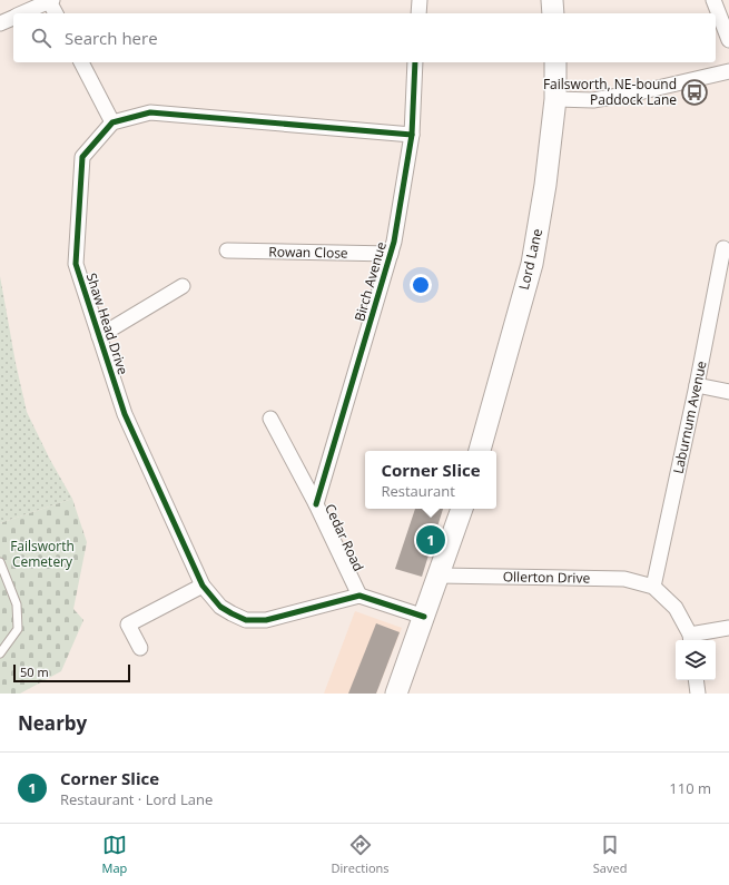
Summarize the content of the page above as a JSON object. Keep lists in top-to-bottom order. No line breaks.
{"streets":{"street":["Rowan Close","Lord Lane","Birch Avenue","Shaw Head Drive","Laburnum Avenue","Cedar Road","Ollerton Drive"]},"crossings":[["Rowan Close","Birch Avenue"],["Birch Avenue","Cedar Road"],["Shaw Head Drive","Cedar Road"],["Laburnum Avenue","Ollerton Drive"]],"parks":["Failsworth Cemetery"],"places":{"bus stop":["Failsworth, NE-bound Paddock Lane"]},"scale_bar":"50 m","page":{"search":"Search here","popup":["Corner Slice","Restaurant"],"pins":"1","scale":"50 m","heading":"Nearby","list":[{"mark":"1","name":"Corner Slice","note":"Restaurant · Lord Lane","value":"110 m"}],"nav":["Map","Directions","Saved"]}}
